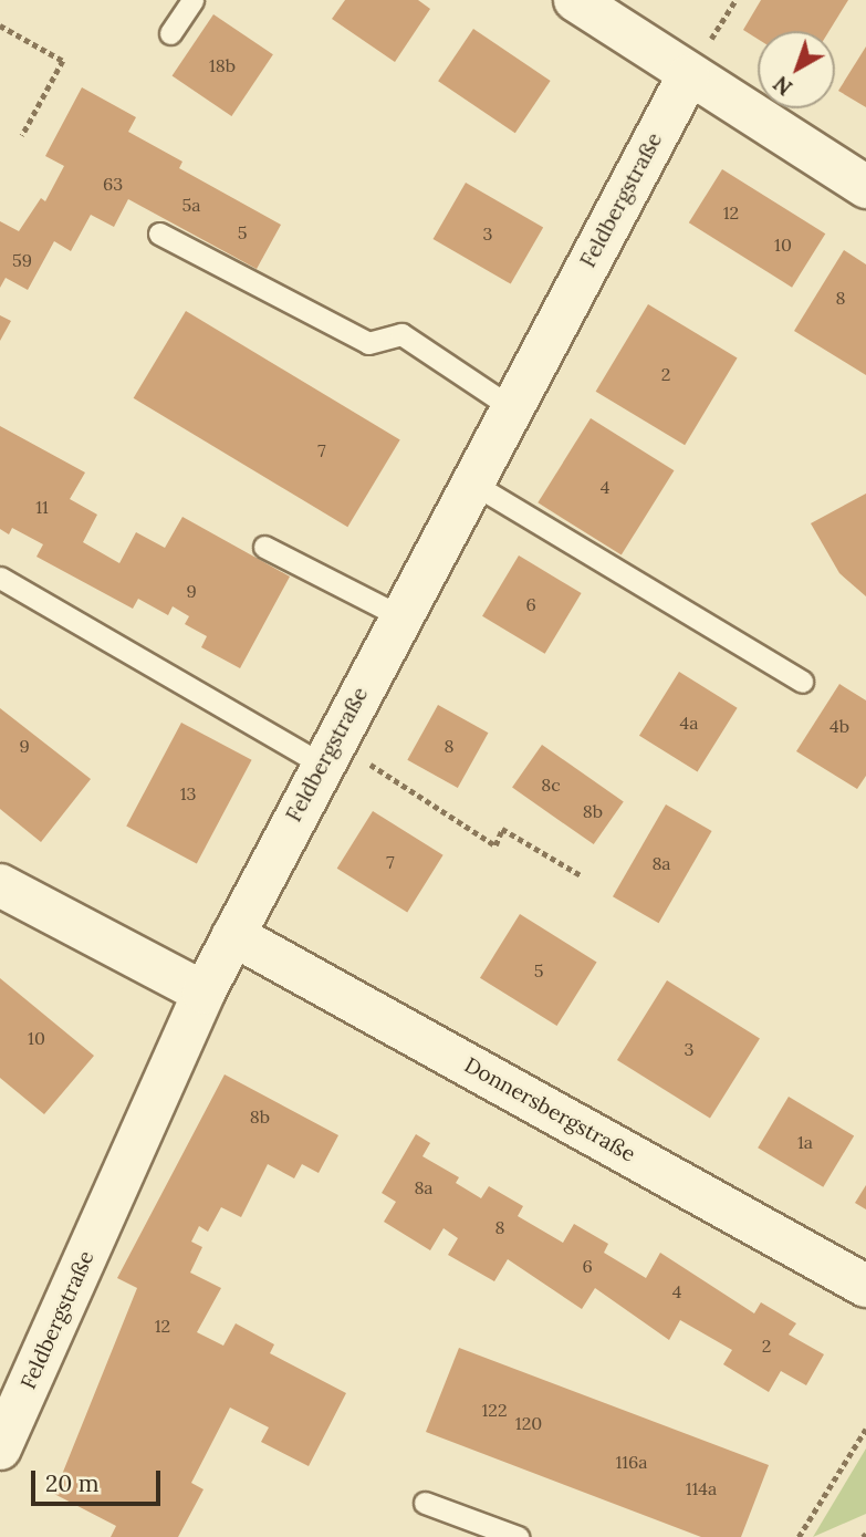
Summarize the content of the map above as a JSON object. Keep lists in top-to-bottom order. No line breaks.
{"streets":{"street":["Feldbergstraße","Donnersbergstraße"]},"crossings":[["Feldbergstraße","Donnersbergstraße"]],"house_numbers":["18b","63","5a","12","5","3","10","59","8","2","7","4","11","9","6","4a","4b","9","8","8c","13","8b","7","8a","5","10","3","8b","1a","8a","8","6","4","12","2","122","120","116a","114a"],"scale_bar":"20 m","north":"bottom left"}
